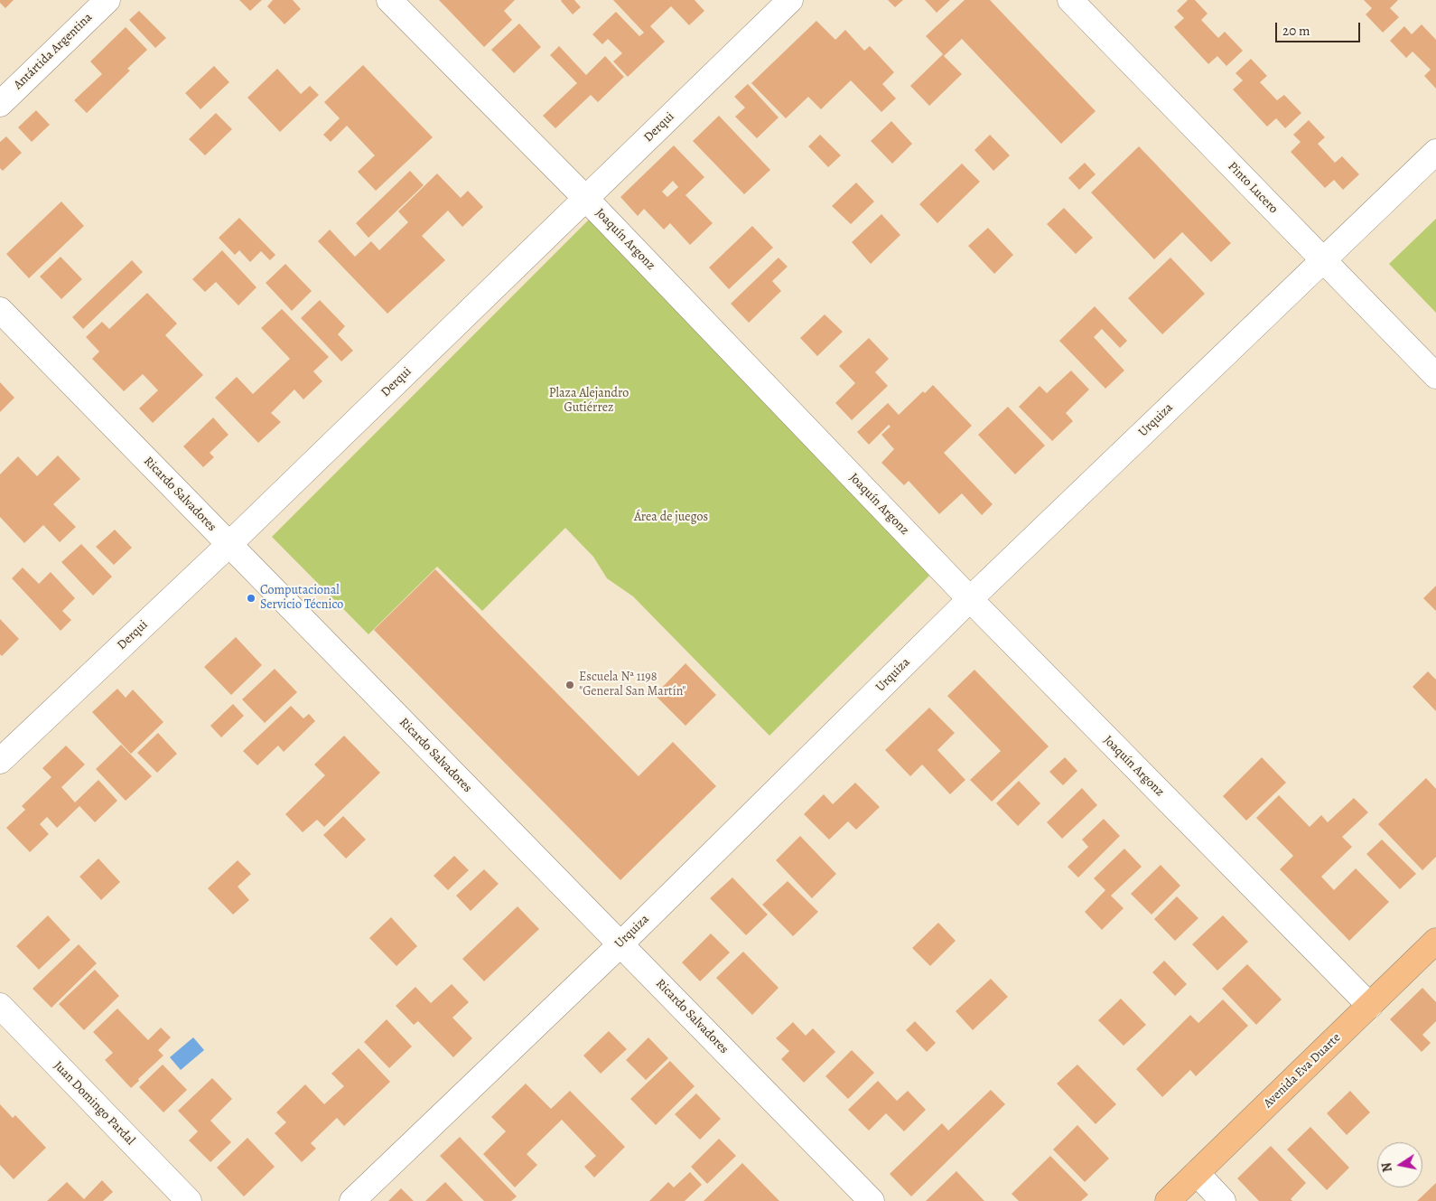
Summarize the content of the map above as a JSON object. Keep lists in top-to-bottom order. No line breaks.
{"streets":{"main road":["Avenida Eva Duarte"],"street":["Antártida Argentina","Derqui","Pinto Lucero","Joaquín Argonz","Urquiza","Ricardo Salvadores","Juan Domingo Pardal"]},"crossings":[["Derqui","Joaquín Argonz"],["Derqui","Ricardo Salvadores"],["Pinto Lucero","Urquiza"],["Joaquín Argonz","Urquiza"],["Joaquín Argonz","Avenida Eva Duarte"],["Urquiza","Ricardo Salvadores"]],"parks":["Plaza Alejandro Gutiérrez","Área de juegos"],"places":["Computacional Servicio Técnico","Escuela Nª 1198 \"General San Martín\""],"scale_bar":"20 m","north":"left"}
